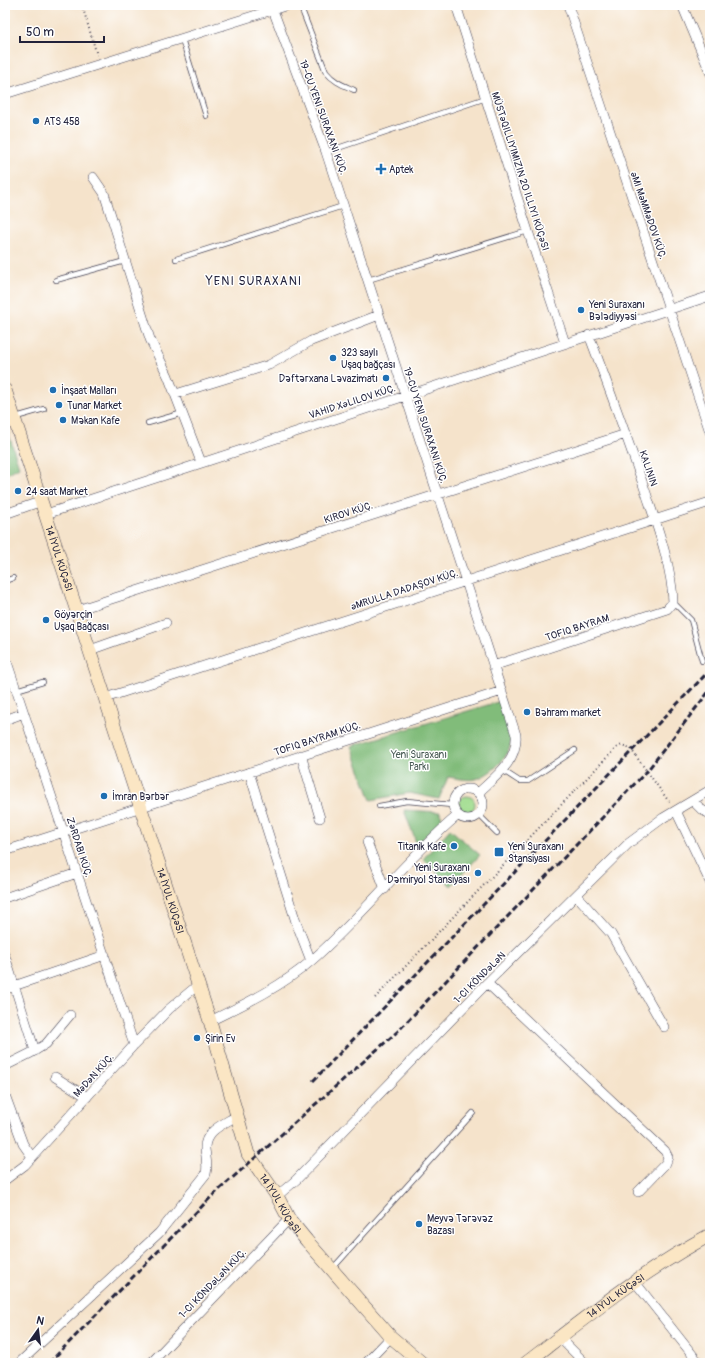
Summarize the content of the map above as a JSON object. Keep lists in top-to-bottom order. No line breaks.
{"streets":{"street":["MÜSTƏQILLIYIMIZIN 20 ILLIYI KÜÇƏSI","ƏMI MƏMMƏDOV KÜÇ.","VAHID XƏLILOV KÜÇ.","KALININ","KIROV KÜÇ.","14 İYUL KÜÇƏSI","ƏMRULLA DADAŞOV KÜÇ.","TOFIQ BAYRAM","TOFIQ BAYRAM KÜÇ.","ZƏRDABI KÜÇ.","1-CI KÖNDƏLƏN","MƏDƏN KÜÇ.","1-CI KÖNDƏLƏN KÜÇ."]},"crossings":[["MÜSTƏQILLIYIMIZIN 20 ILLIYI KÜÇƏSI","VAHID XƏLILOV KÜÇ."],["ƏMI MƏMMƏDOV KÜÇ.","VAHID XƏLILOV KÜÇ."],["VAHID XƏLILOV KÜÇ.","KALININ"],["VAHID XƏLILOV KÜÇ.","14 İYUL KÜÇƏSI"],["KALININ","KIROV KÜÇ."],["KALININ","ƏMRULLA DADAŞOV KÜÇ."],["KALININ","TOFIQ BAYRAM"],["KIROV KÜÇ.","14 İYUL KÜÇƏSI"],["14 İYUL KÜÇƏSI","ƏMRULLA DADAŞOV KÜÇ."],["14 İYUL KÜÇƏSI","TOFIQ BAYRAM KÜÇ."],["14 İYUL KÜÇƏSI","1-CI KÖNDƏLƏN"],["14 İYUL KÜÇƏSI","MƏDƏN KÜÇ."],["14 İYUL KÜÇƏSI","1-CI KÖNDƏLƏN KÜÇ."],["TOFIQ BAYRAM KÜÇ.","ZƏRDABI KÜÇ."],["ZƏRDABI KÜÇ.","MƏDƏN KÜÇ."]],"districts":["YENI SURAXANI"],"parks":["Yeni Suraxanı Parkı"],"places":{"other":["ATS 458","Yeni Suraxanı Bələdiyyəsi","323 saylı Uşaq bağçası","Dəftərxana Ləvazimatı","İnşaat Malları","Tunar Market","Məkan Kafe","24 saat Market","Göyərçin Uşaq Bağçası","Bәhram market","İmran Bərbər","Titanik Kafe","Yeni Suraxanı Dəmiryol Stansiyası","Şirin Ev","Meyvə Tərəvəz Bazası"],"health":["Aptek"],"transit":["Yeni Suraxanı Stansiyası"]},"scale_bar":"50 m","north":"top"}
